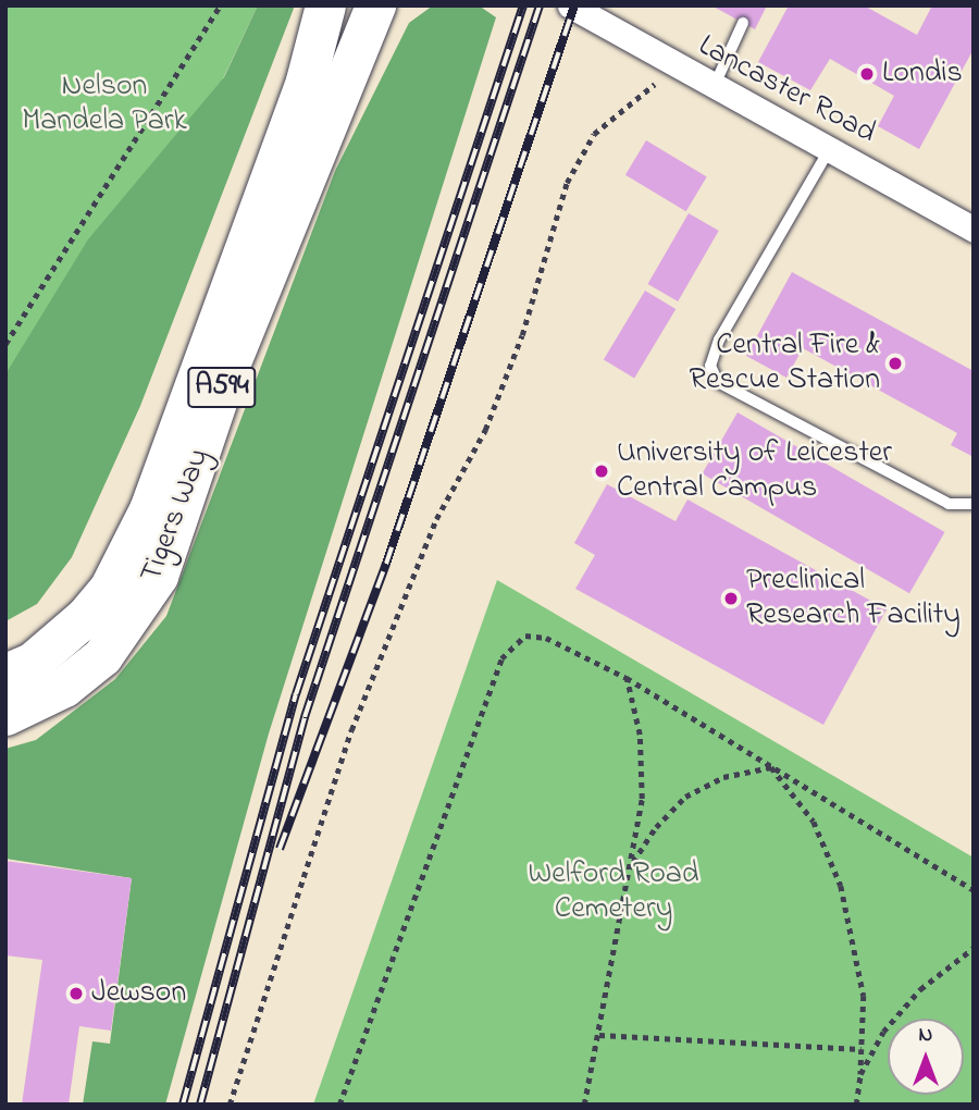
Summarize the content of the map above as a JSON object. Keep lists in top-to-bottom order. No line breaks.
{"streets":{"main road":["A594","Tigers Way"],"street":["Lancaster Road"]},"parks":["Nelson Mandela Park","Welford Road Cemetery"],"places":["Londis","Central Fire & Rescue Station","University of Leicester Central Campus","Preclinical Research Facility","Jewson"],"north":"top"}
